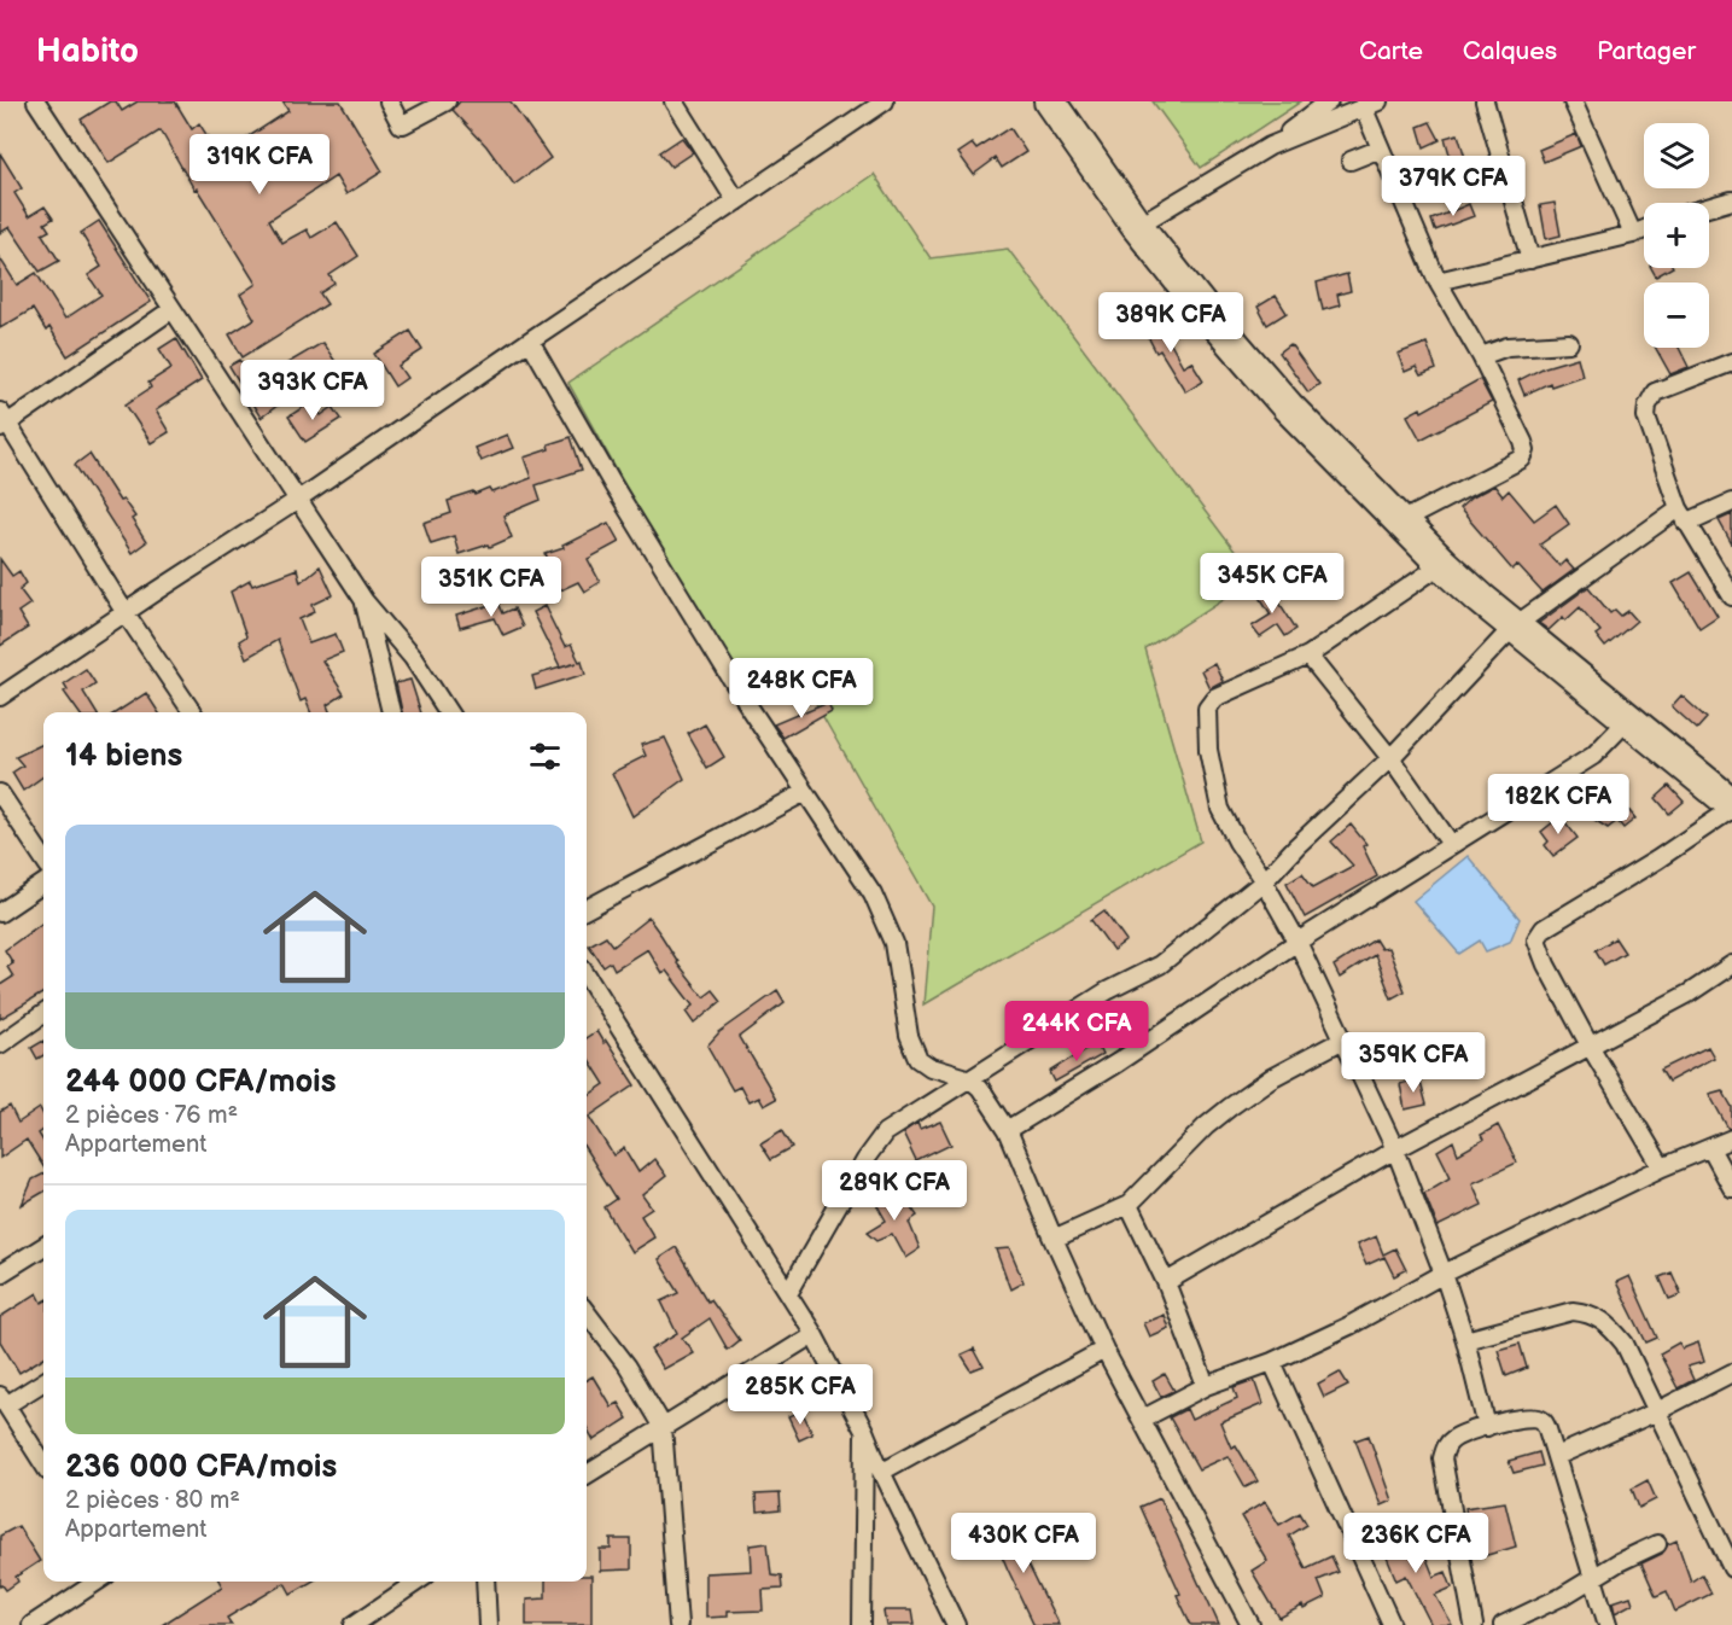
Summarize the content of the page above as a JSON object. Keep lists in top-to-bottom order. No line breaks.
{"page":{"header":"Habito","nav":["Carte","Calques","Partager"],"map_buttons":["+","−"],"price":["319K CFA","379K CFA","389K CFA","393K CFA","345K CFA","351K CFA","248K CFA","182K CFA","244K CFA","359K CFA","289K CFA","285K CFA","430K CFA","236K CFA"],"heading":"14 biens","list":[{"name":"244 000 CFA/mois","note":"2 pièces · 76 m² · Appartement"},{"name":"236 000 CFA/mois","note":"2 pièces · 80 m² · Appartement"}]}}
